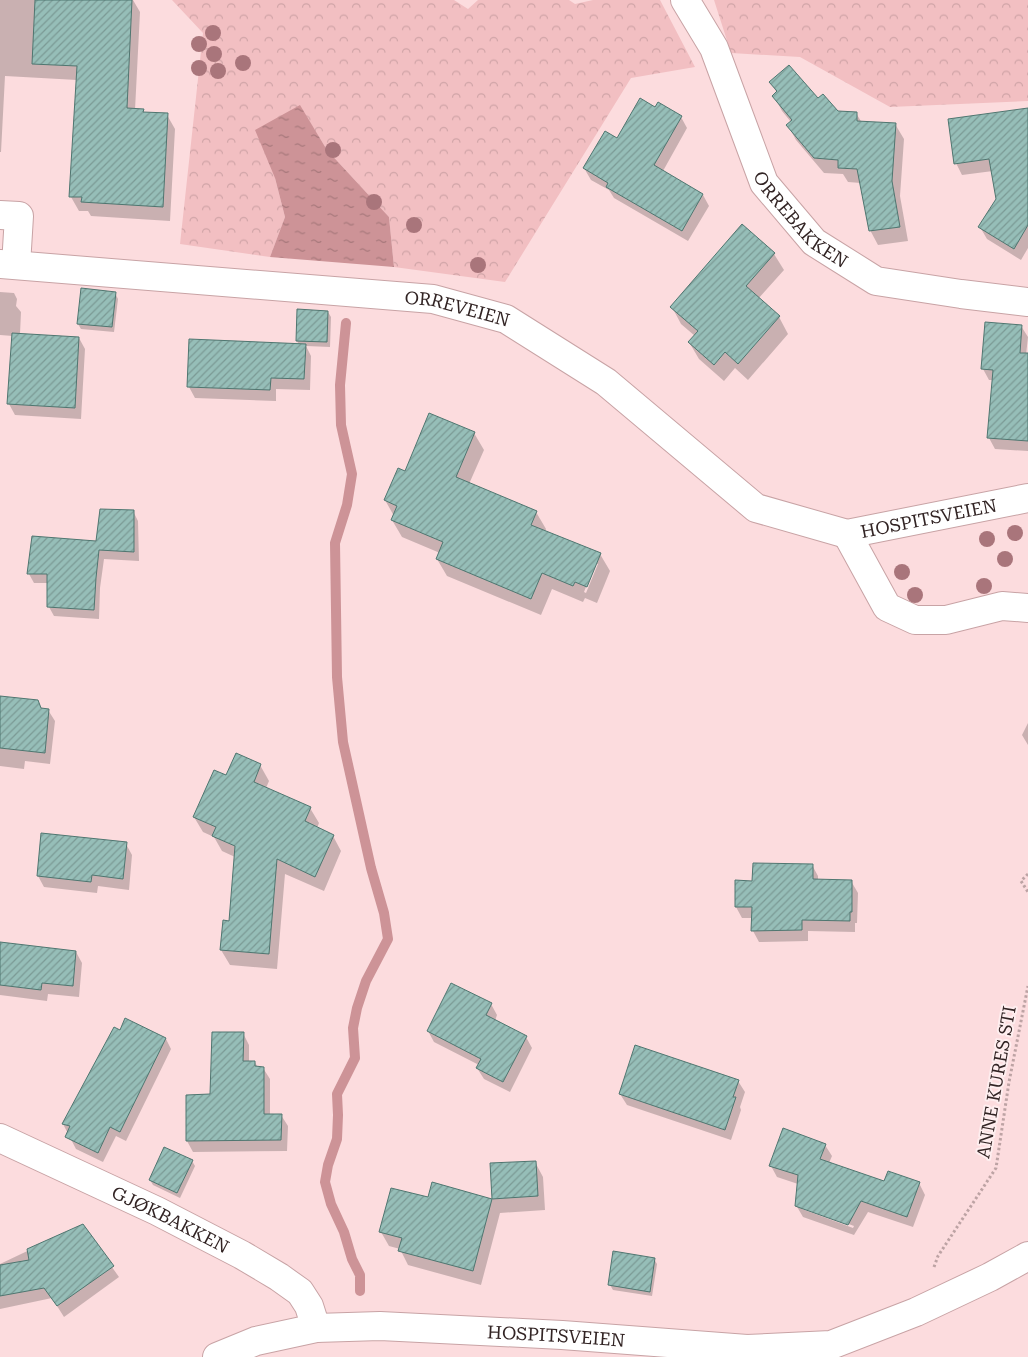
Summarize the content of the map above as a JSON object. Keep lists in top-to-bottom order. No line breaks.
{"streets":{"street":["ORREBAKKEN","ORREVEIEN","HOSPITSVEIEN","GJØKBAKKEN"],"path":["ANNE KURES STI"]},"crossings":[["ORREVEIEN","HOSPITSVEIEN"],["HOSPITSVEIEN","ANNE KURES STI"],["HOSPITSVEIEN","GJØKBAKKEN"]]}
